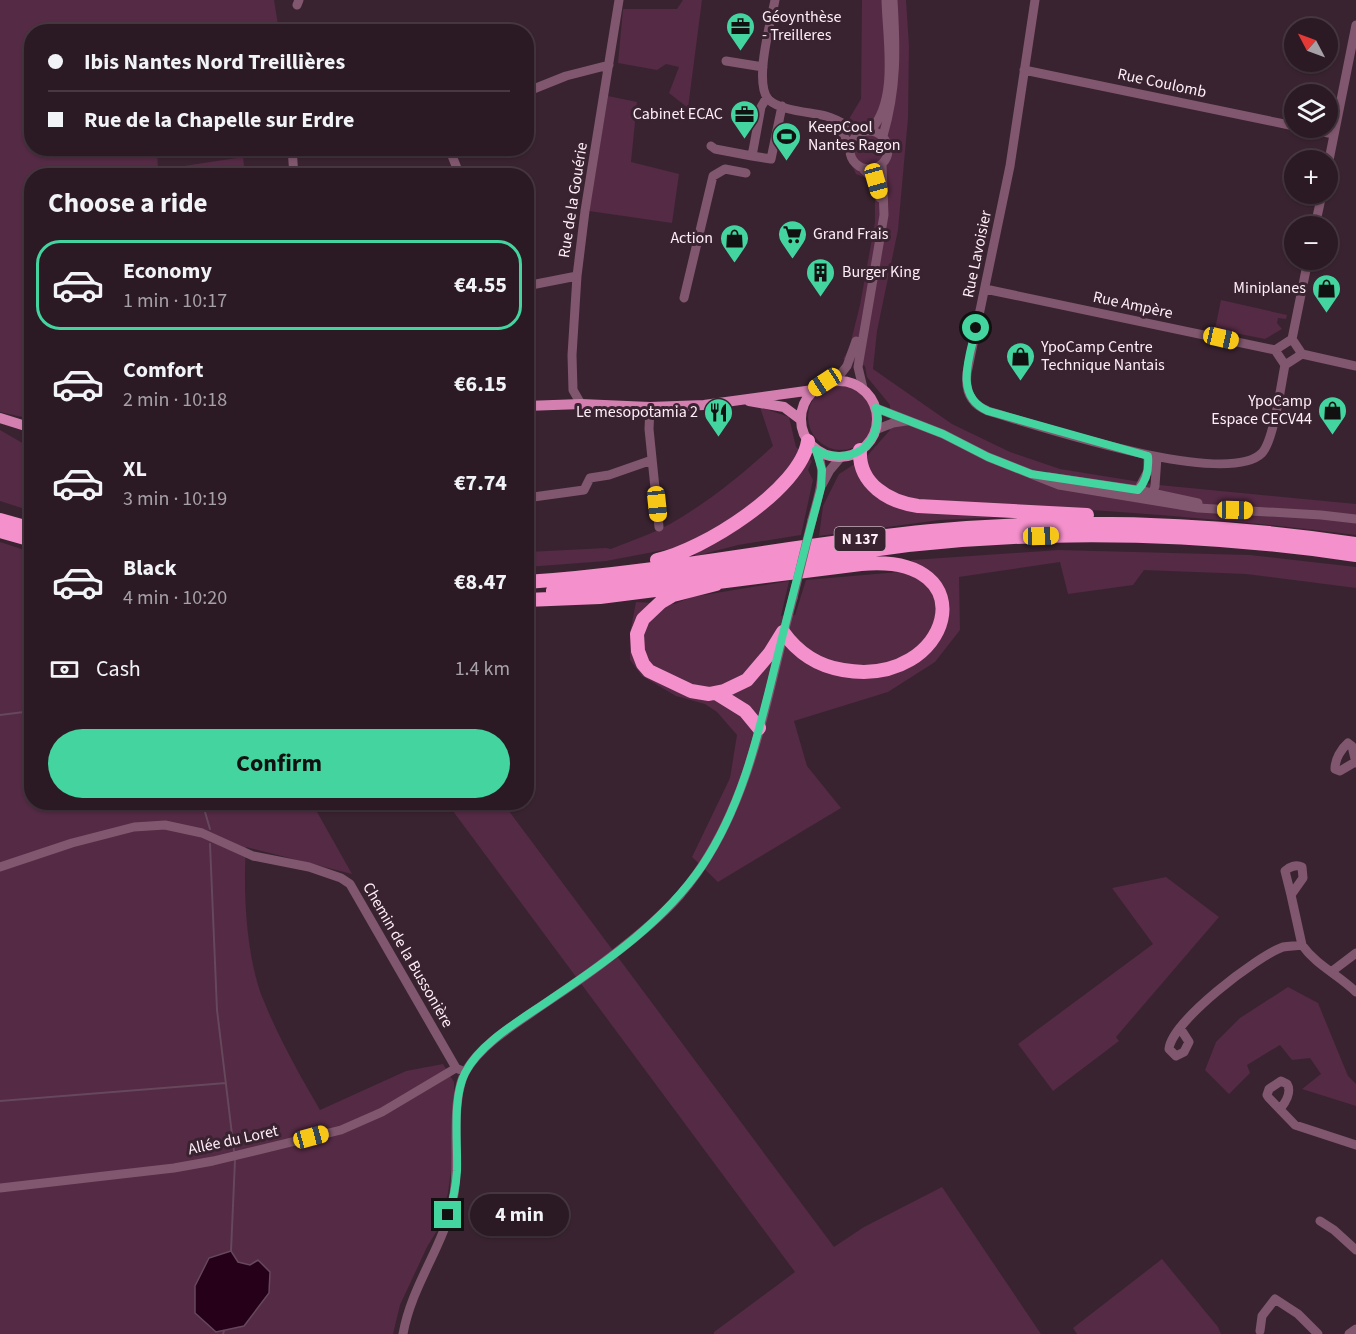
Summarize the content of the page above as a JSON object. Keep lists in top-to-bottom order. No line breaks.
{"streets":{"highway":["N 137"],"street":["Rue Coulomb","Rue de la Gouérie","Rue Lavoisier","Rue Ampère","Chemin de la Bussonière","Allée du Loret"]},"crossings":[["Rue Coulomb","Rue Lavoisier"],["Rue Lavoisier","Rue Ampère"],["Chemin de la Bussonière","Allée du Loret"]],"places":{"office":["Géoynthèse - Treilleres","Cabinet ECAC"],"sports":["KeepCool Nantes Ragon"],"supermarket":["Grand Frais"],"shop":["Action","Miniplanes","YpoCamp Centre Technique Nantais","YpoCamp Espace CECV44"],"building":["Burger King"],"restaurant":["Le mesopotamia 2"]},"north":"top left","page":{"map_buttons":["+","−"],"banner":["Ibis Nantes Nord Treillières","Rue de la Chapelle sur Erdre"],"heading":"Choose a ride","list":[{"name":"Economy","note":"1 min · 10:17","value":"€4.55"},{"name":"Comfort","note":"2 min · 10:18","value":"€6.15"},{"name":"XL","note":"3 min · 10:19","value":"€7.74"},{"name":"Black","note":"4 min · 10:20","value":"€8.47"}],"pay":["Cash","1.4 km"],"buttons":"Confirm","bubble":"4 min"}}
